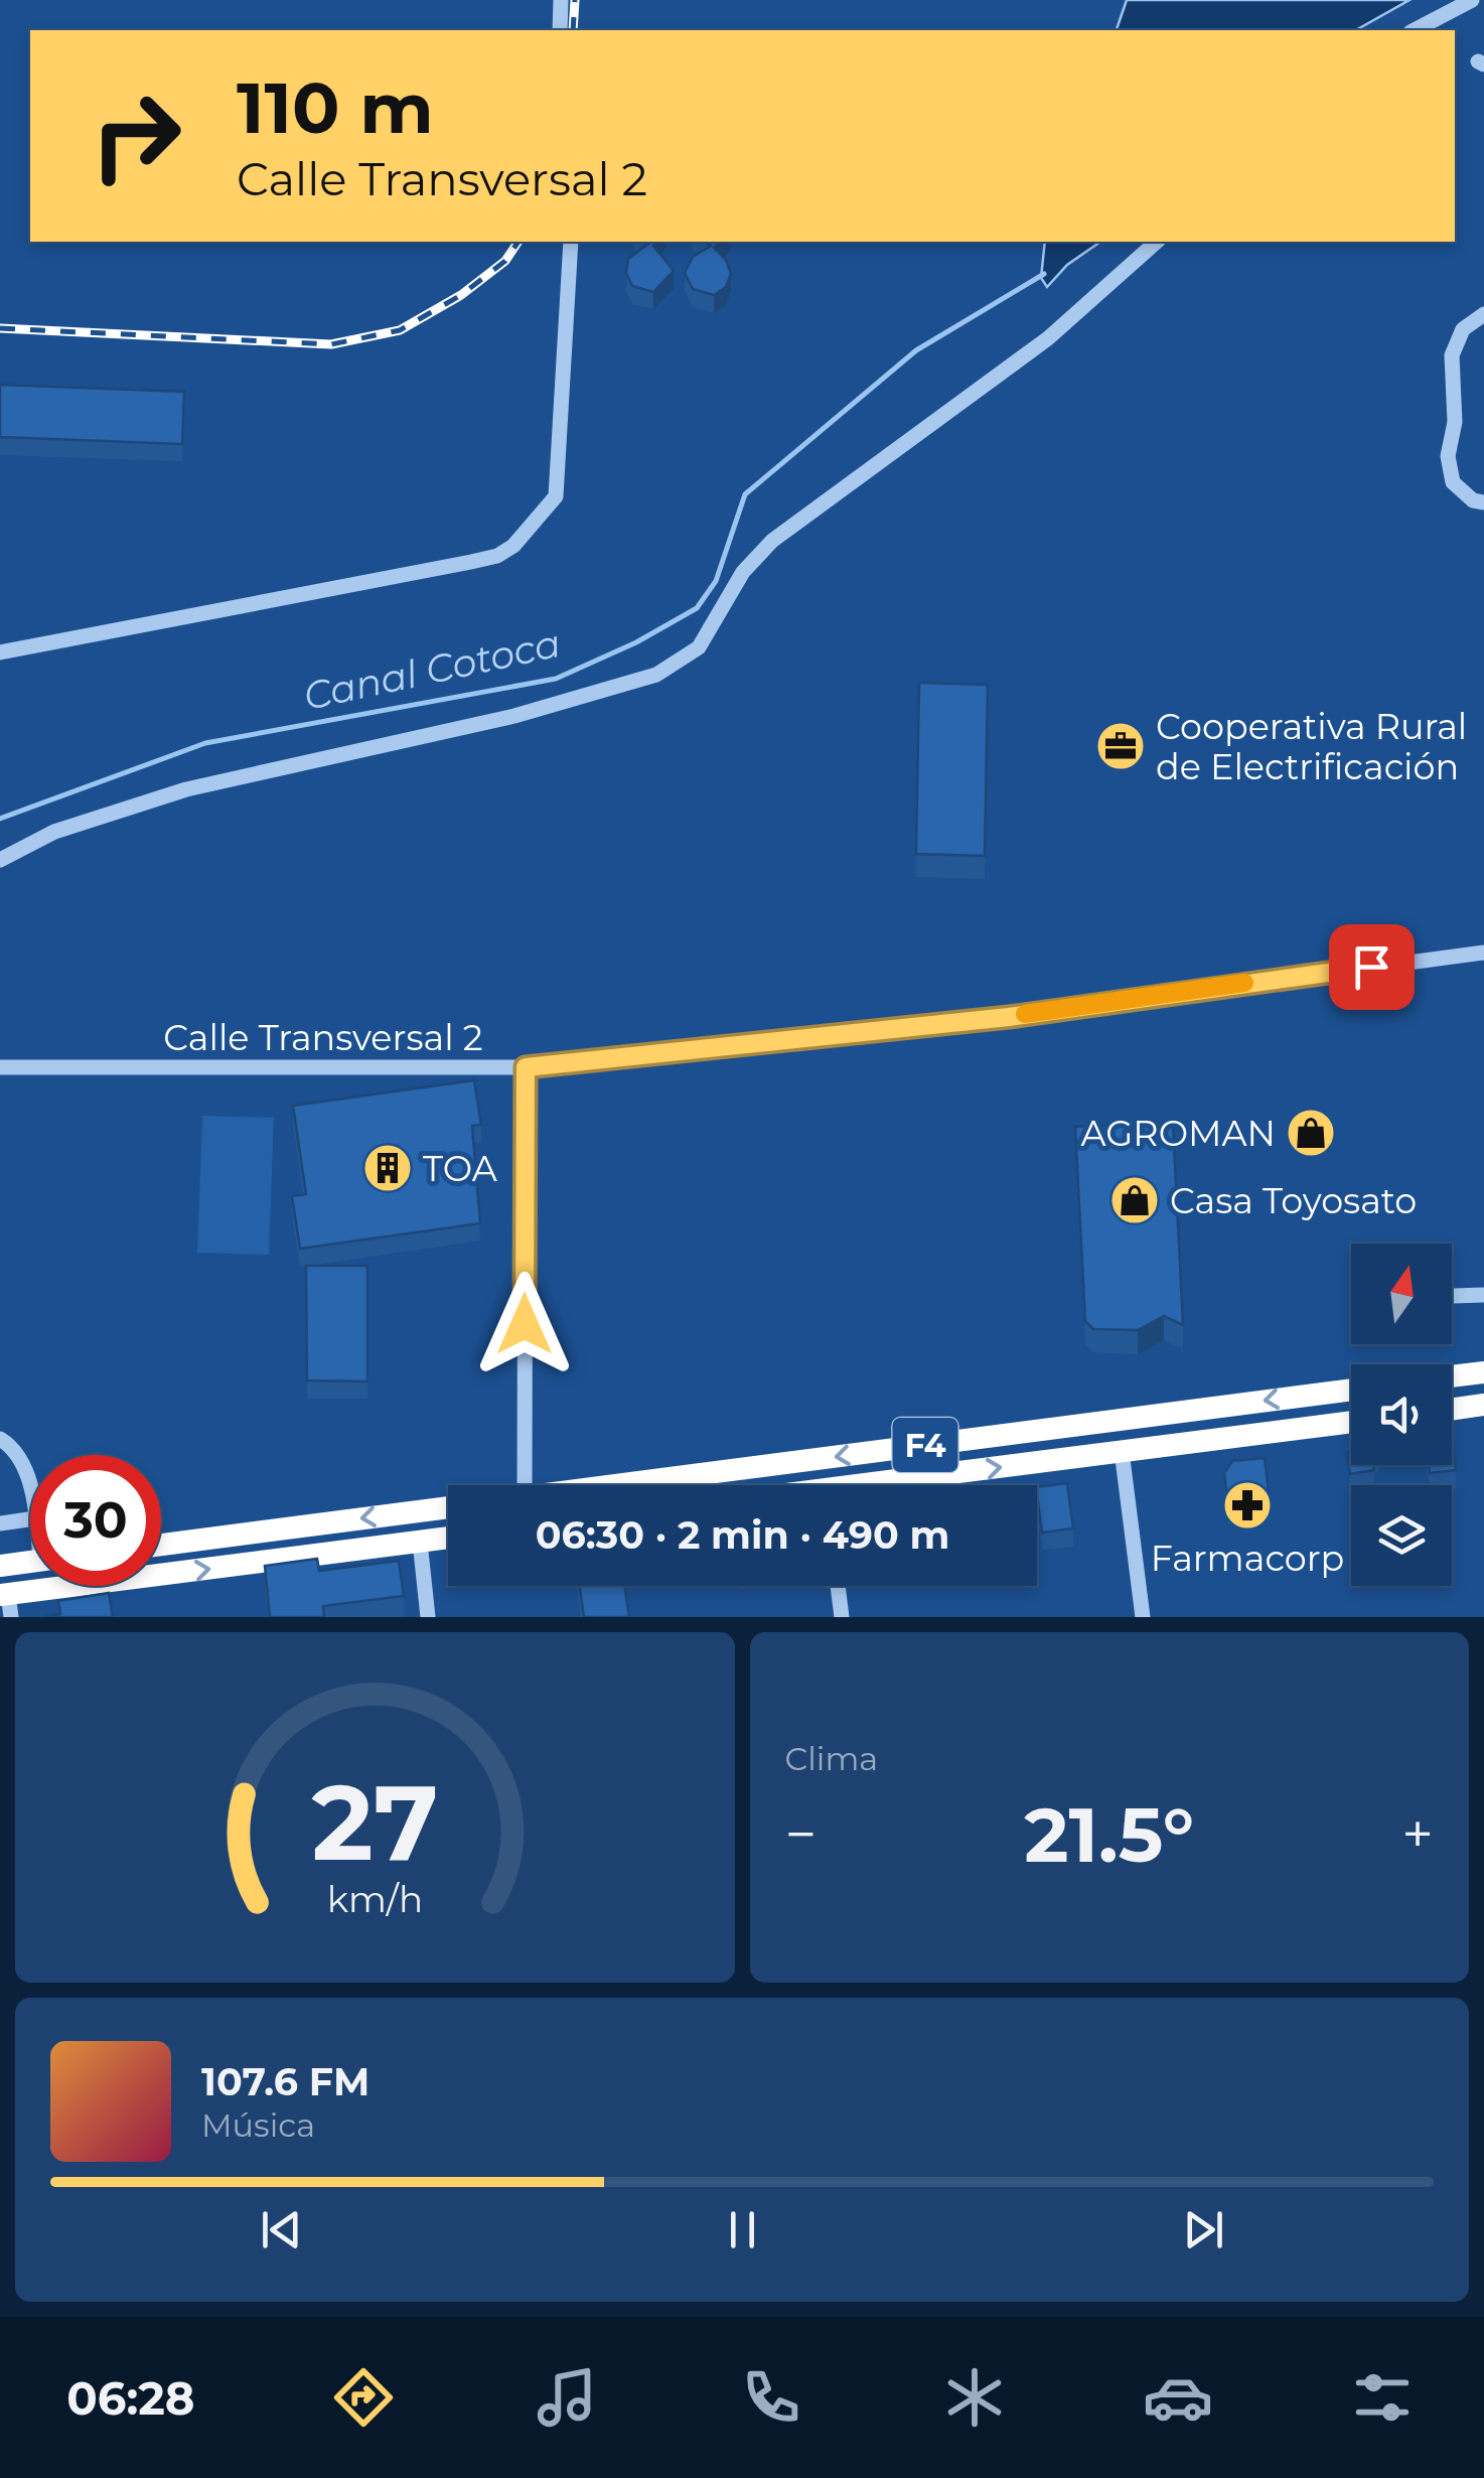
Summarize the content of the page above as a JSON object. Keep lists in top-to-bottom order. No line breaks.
{"streets":{"highway":["F4"],"street":["Calle Transversal 2"]},"water":["Canal Cotoca"],"places":{"office":["Cooperativa Rural de Electrificación"],"shop":["AGROMAN","Casa Toyosato"],"building":["TOA"],"pharmacy":["Farmacorp"]},"north":"top","page":{"turn":["110 m","Calle Transversal 2"],"limit":"30","trip":"06:30 · 2 min · 490 m","tile":"Clima","heat":["−","21.5°","+"],"song":["107.6 FM","Música"],"tabs":"06:28","gauge":["27","km/h"]}}
